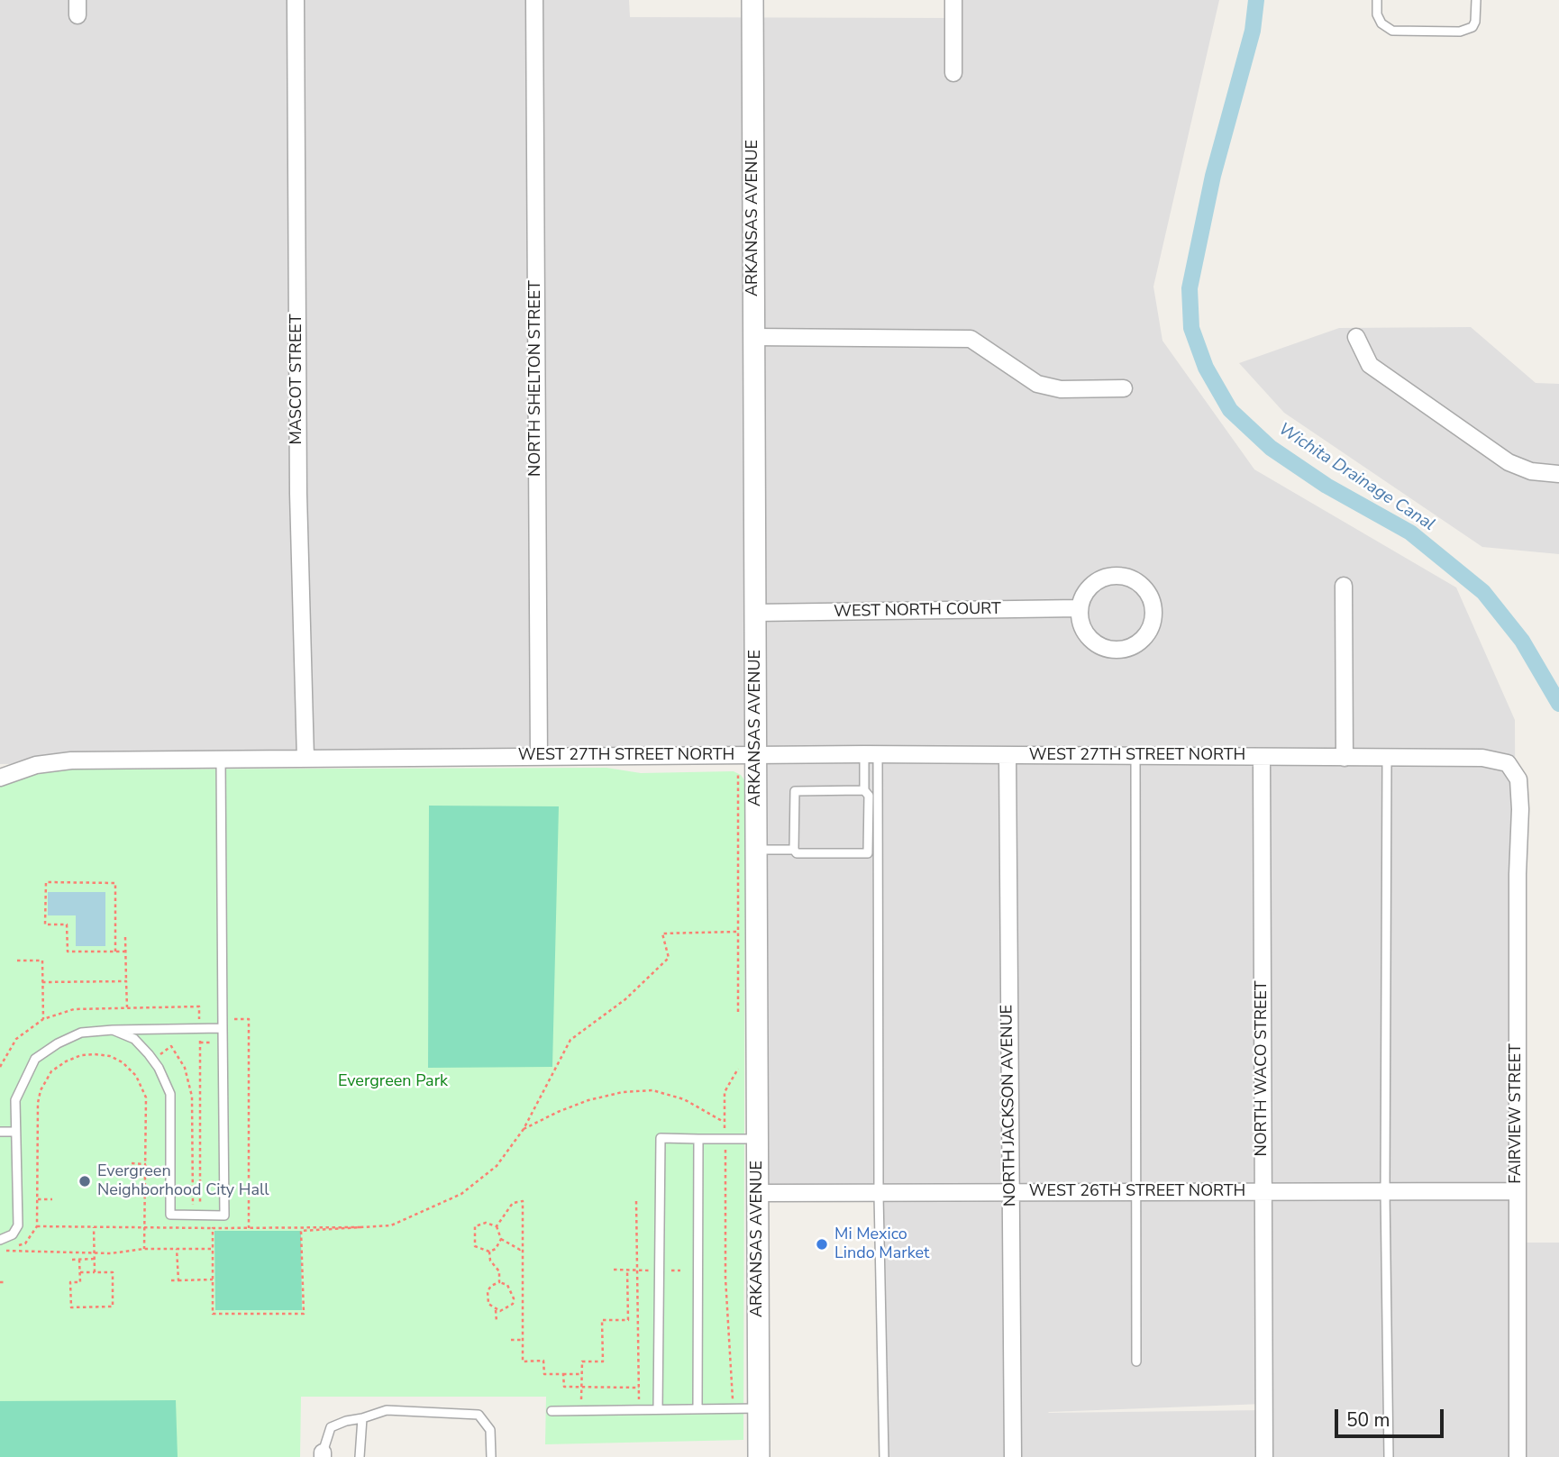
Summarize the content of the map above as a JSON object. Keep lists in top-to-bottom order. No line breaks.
{"streets":{"street":["ARKANSAS AVENUE","NORTH SHELTON STREET","MASCOT STREET","WEST NORTH COURT","WEST 27TH STREET NORTH","NORTH WACO STREET","NORTH JACKSON AVENUE","FAIRVIEW STREET","WEST 26TH STREET NORTH"]},"crossings":[["ARKANSAS AVENUE","WEST NORTH COURT"],["ARKANSAS AVENUE","WEST 27TH STREET NORTH"],["ARKANSAS AVENUE","WEST 26TH STREET NORTH"],["NORTH SHELTON STREET","WEST 27TH STREET NORTH"],["MASCOT STREET","WEST 27TH STREET NORTH"],["WEST 27TH STREET NORTH","NORTH WACO STREET"],["WEST 27TH STREET NORTH","NORTH JACKSON AVENUE"],["WEST 27TH STREET NORTH","FAIRVIEW STREET"],["NORTH WACO STREET","WEST 26TH STREET NORTH"],["NORTH JACKSON AVENUE","WEST 26TH STREET NORTH"],["FAIRVIEW STREET","WEST 26TH STREET NORTH"]],"water":["Wichita Drainage Canal"],"parks":["Evergreen Park"],"places":["Evergreen Neighborhood City Hall","Mi Mexico Lindo Market"],"scale_bar":"50 m"}
